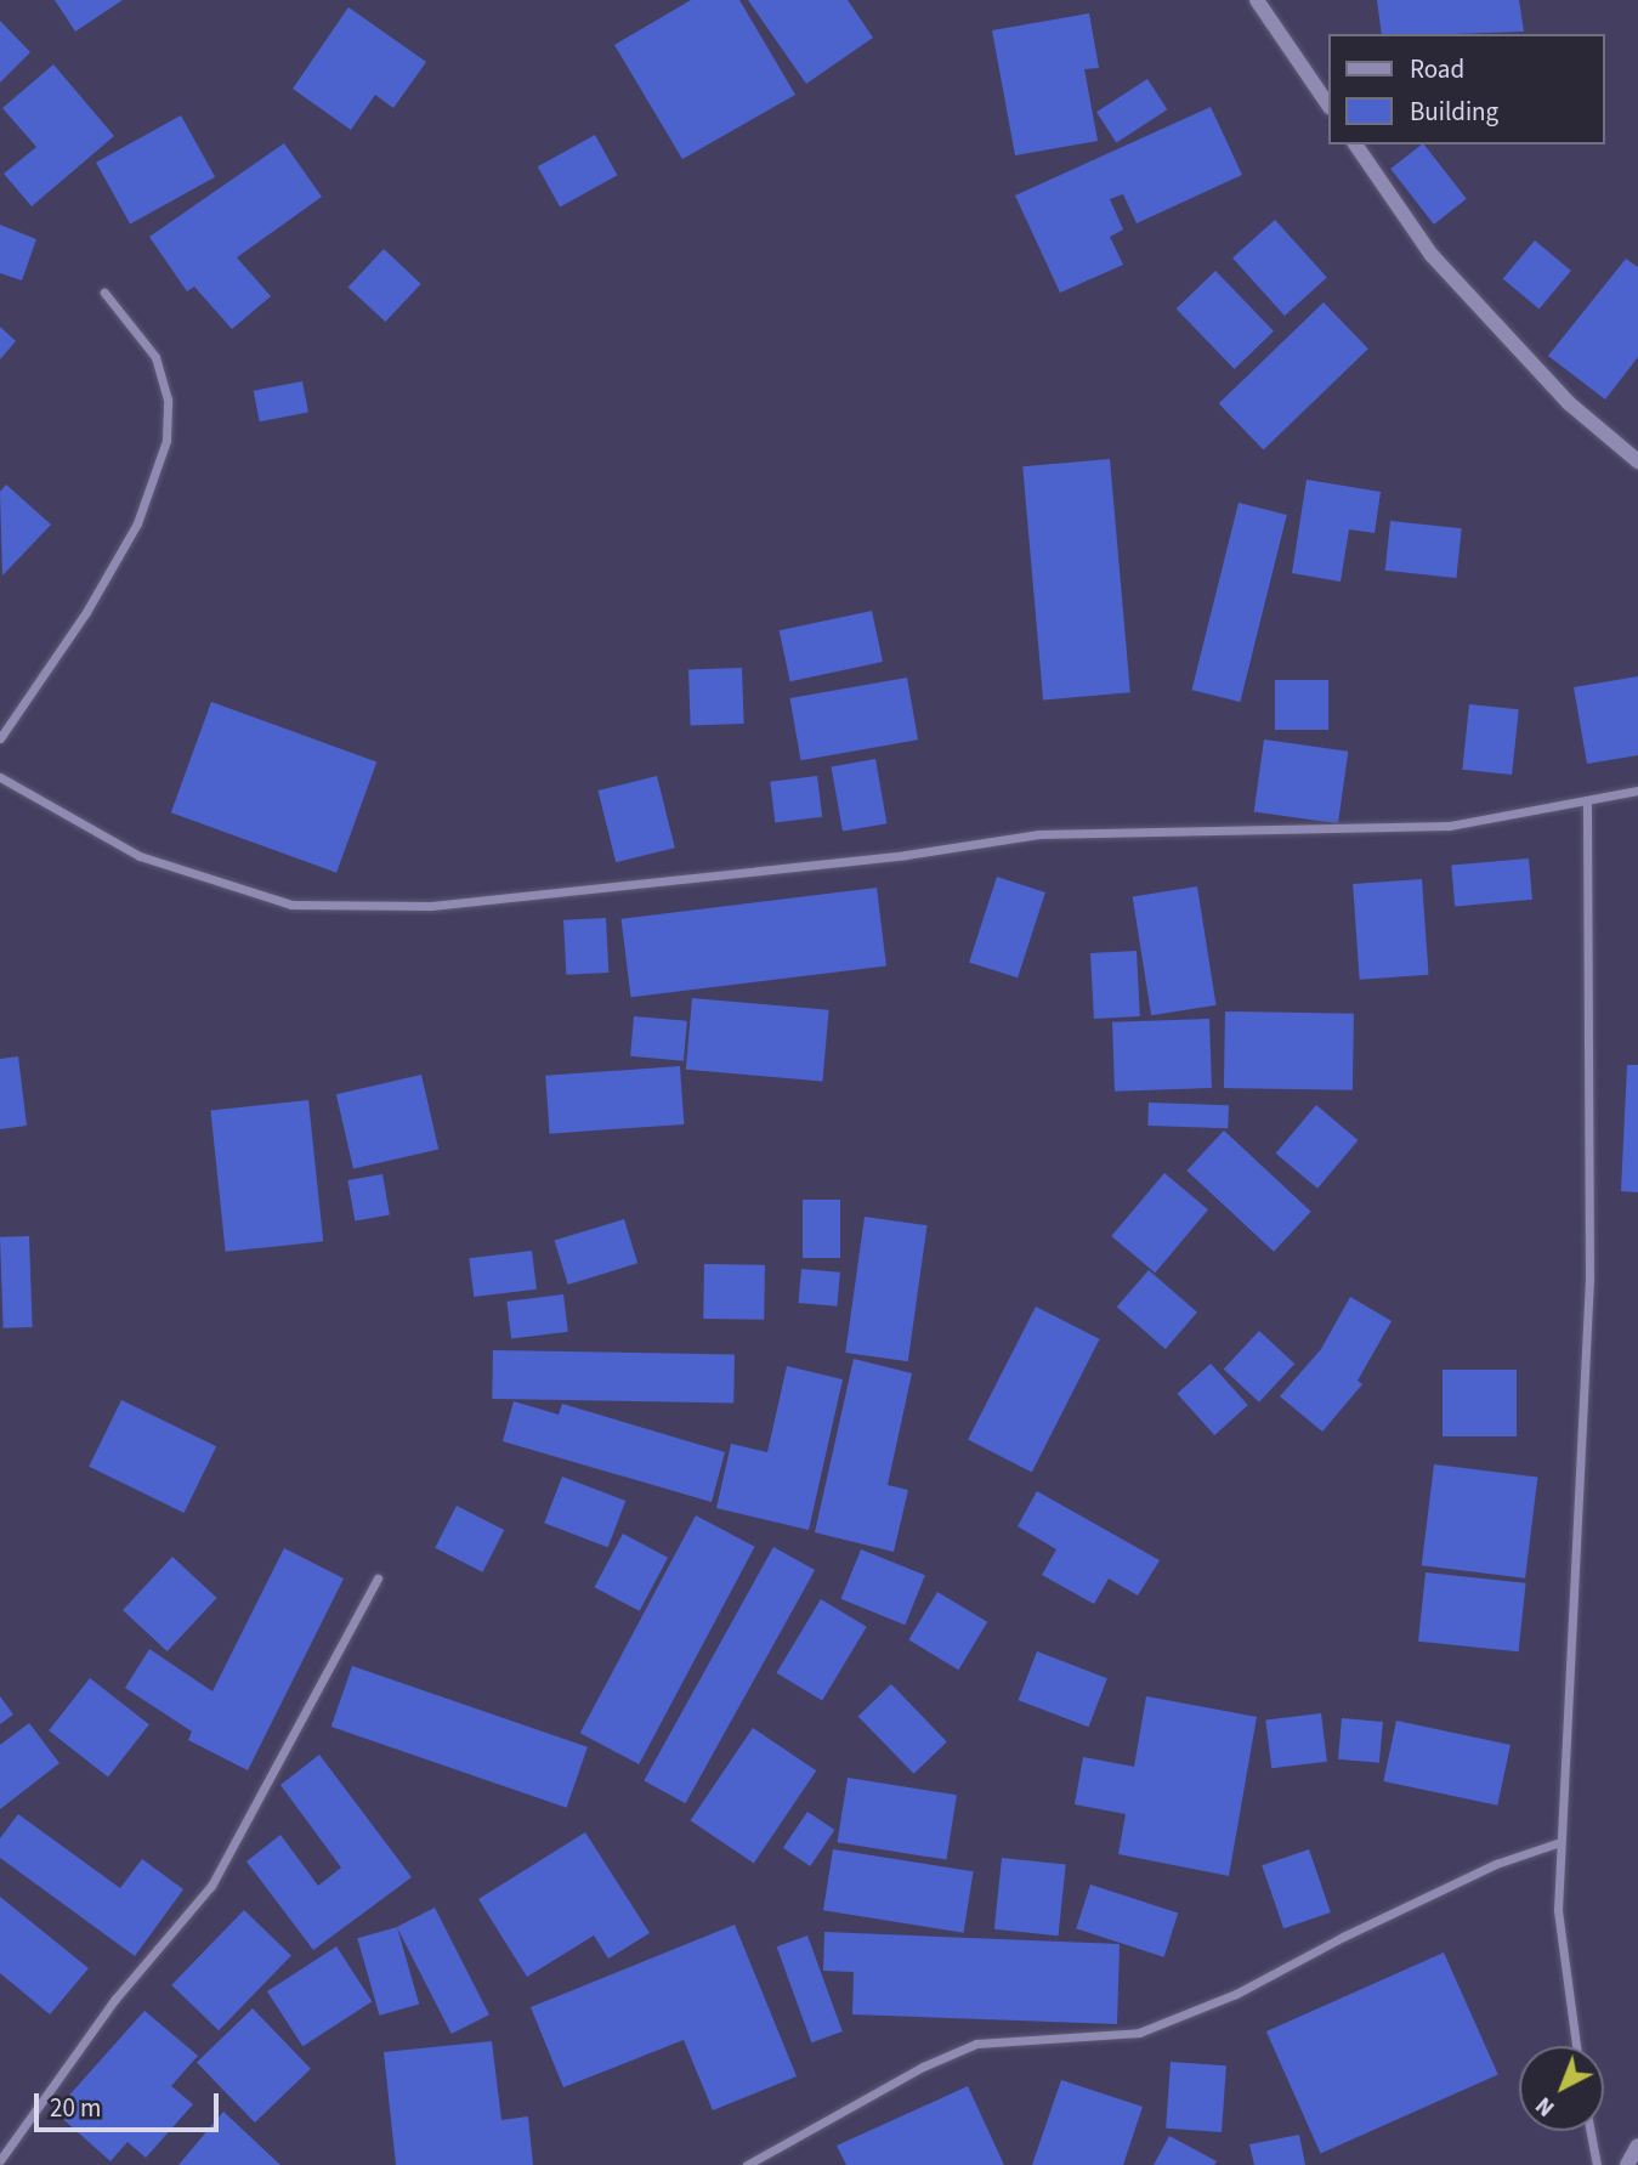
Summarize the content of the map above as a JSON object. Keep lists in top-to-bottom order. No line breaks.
{"legend":["Road","Building"],"scale_bar":"20 m","north":"bottom left"}
